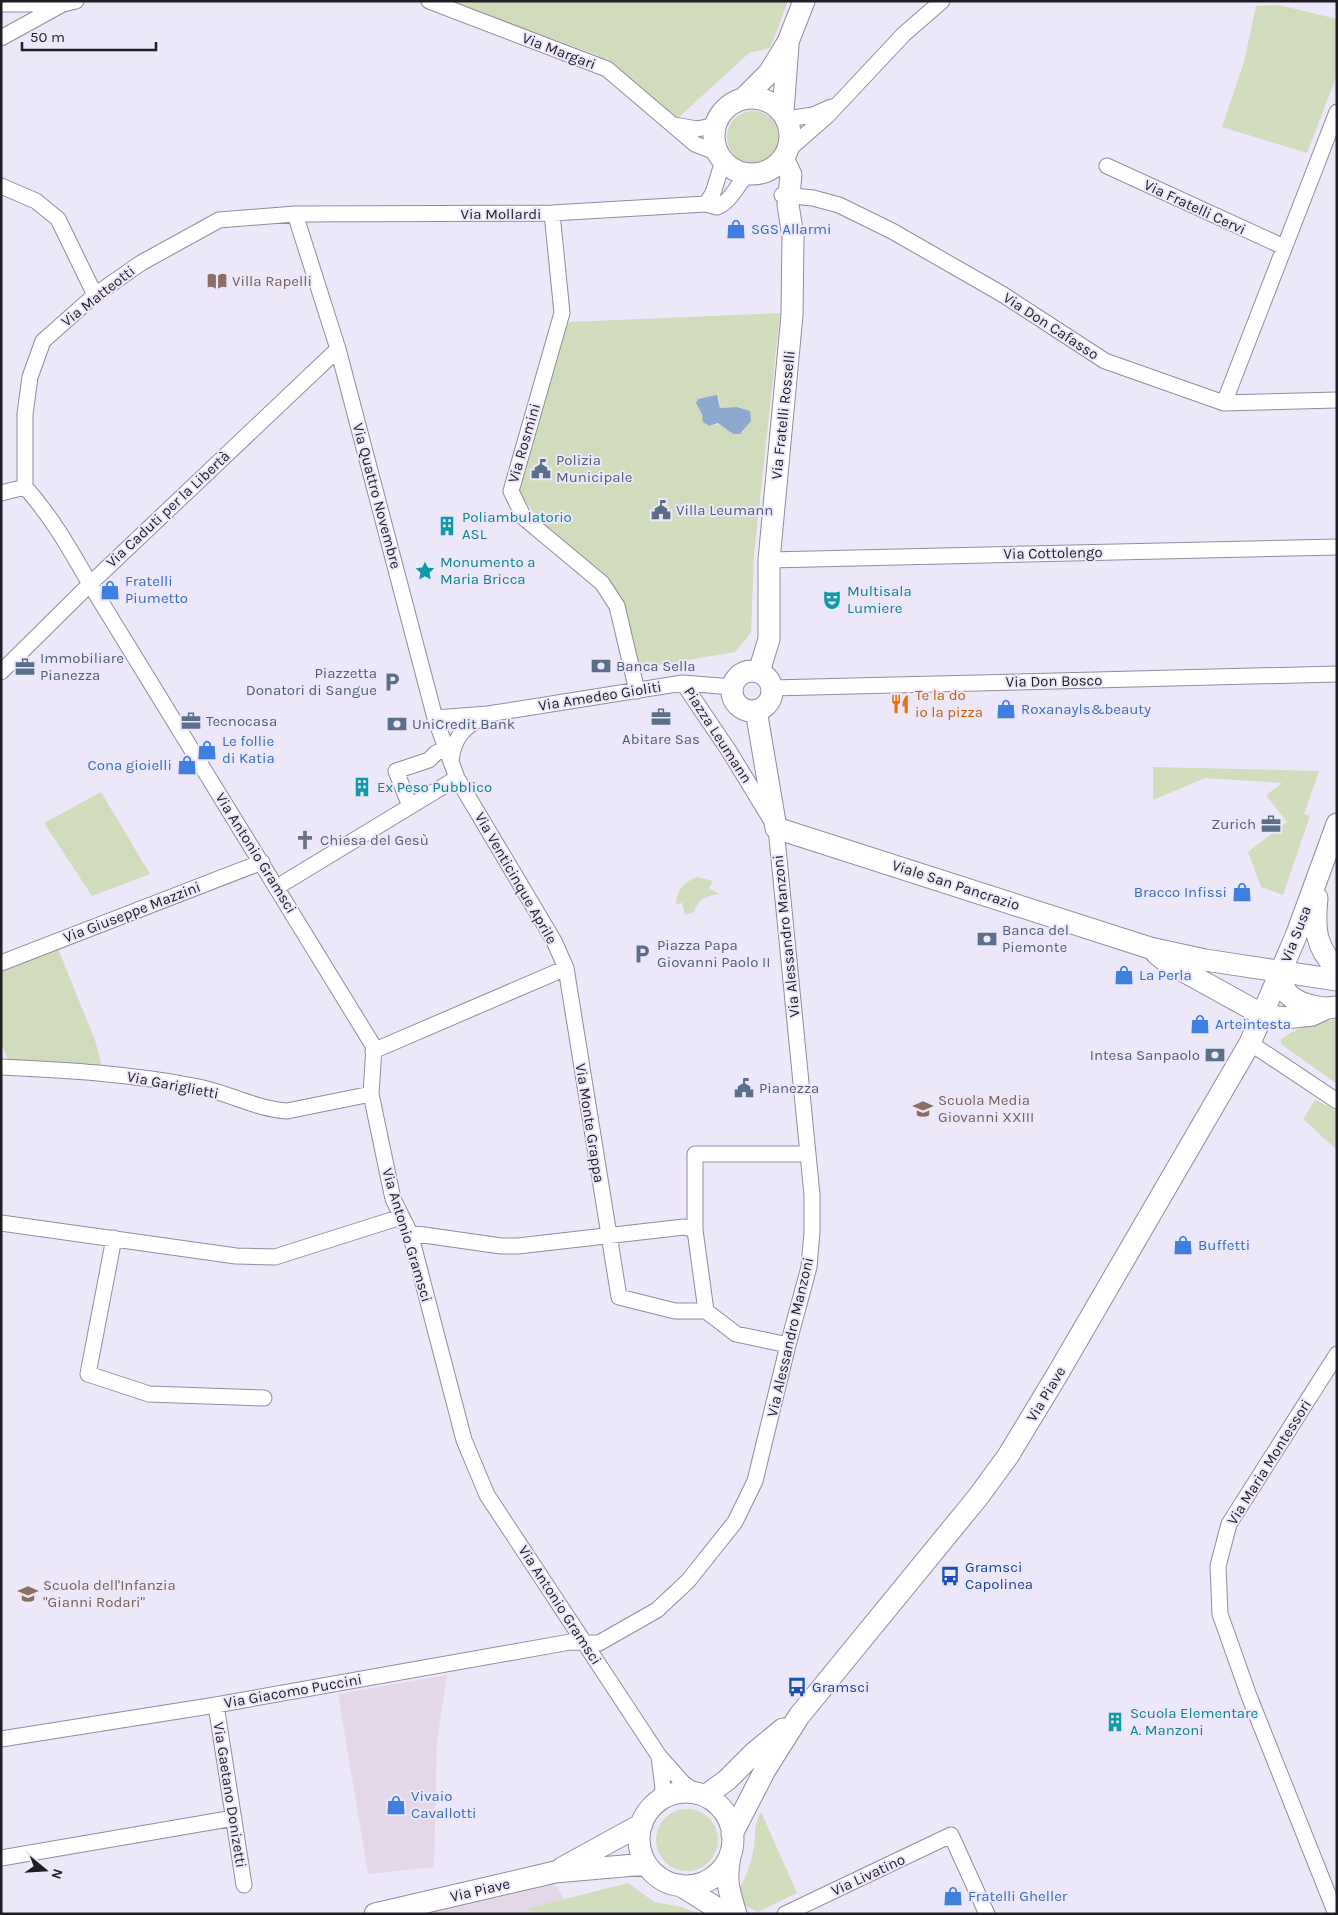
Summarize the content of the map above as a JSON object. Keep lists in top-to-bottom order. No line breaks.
{"streets":{"street":["Via Margari","Via Fratelli Cervi","Via Mollardi","Via Matteotti","Via Don Cafasso","Via Fratelli Rosselli","Via Rosmini","Via Quattro Novembre","Via Caduti per la Libertà","Via Cottolengo","Via Don Bosco","Via Amedeo Gioliti","Piazza Leumann","Via Antonio Gramsci","Via Venticinque Aprile","Viale San Pancrazio","Via Giuseppe Mazzini","Via Susa","Via Alessandro Manzoni","Via Gariglietti","Via Monte Grappa","Via Piave","Via Maria Montessori","Via Giacomo Puccini","Via Gaetano Donizetti","Via Livatino"]},"crossings":[["Via Margari","Via Mollardi"],["Via Margari","Via Fratelli Rosselli"],["Via Mollardi","Via Matteotti"],["Via Mollardi","Via Fratelli Rosselli"],["Via Mollardi","Via Rosmini"],["Via Mollardi","Via Quattro Novembre"],["Via Matteotti","Via Quattro Novembre"],["Via Don Cafasso","Via Fratelli Rosselli"],["Via Fratelli Rosselli","Via Cottolengo"],["Via Fratelli Rosselli","Via Don Bosco"],["Via Fratelli Rosselli","Piazza Leumann"],["Via Rosmini","Via Amedeo Gioliti"],["Via Quattro Novembre","Via Caduti per la Libertà"],["Via Quattro Novembre","Via Amedeo Gioliti"],["Via Quattro Novembre","Via Venticinque Aprile"],["Via Caduti per la Libertà","Via Antonio Gramsci"],["Via Don Bosco","Piazza Leumann"],["Via Amedeo Gioliti","Piazza Leumann"],["Piazza Leumann","Viale San Pancrazio"],["Piazza Leumann","Via Alessandro Manzoni"],["Via Antonio Gramsci","Via Giuseppe Mazzini"],["Via Antonio Gramsci","Via Alessandro Manzoni"],["Via Antonio Gramsci","Via Gariglietti"],["Via Antonio Gramsci","Via Piave"],["Via Antonio Gramsci","Via Giacomo Puccini"],["Via Venticinque Aprile","Via Monte Grappa"],["Viale San Pancrazio","Via Susa"],["Viale San Pancrazio","Via Alessandro Manzoni"],["Via Susa","Via Piave"],["Via Alessandro Manzoni","Via Giacomo Puccini"],["Via Giacomo Puccini","Via Gaetano Donizetti"]],"places":{"shop":["SGS Allarmi","Fratelli Piumetto","Roxanayls&beauty","Le follie di Katia","Cona gioielli","Bracco Infissi","La Perla","Arteintesta","Buffetti","Vivaio Cavallotti","Fratelli Gheller"],"library":["Villa Rapelli"],"public building":["Polizia Municipale","Villa Leumann","Pianezza"],"building":["Poliambulatorio ASL","Ex Peso Pubblico","Scuola Elementare A. Manzoni"],"place":["Monumento a Maria Bricca"],"theatre":["Multisala Lumiere"],"bank":["Banca Sella","UniCredit Bank","Banca del Piemonte","Intesa Sanpaolo"],"office":["Immobiliare Pianezza","Abitare Sas","Tecnocasa","Zurich"],"parking":["Piazzetta Donatori di Sangue","Piazza Papa Giovanni Paolo II"],"restaurant":["Te la do io la pizza"],"church":["Chiesa del Gesù"],"school or university":["Scuola Media Giovanni XXIII","Scuola dell'Infanzia \"Gianni Rodari\""],"bus stop":["Gramsci Capolinea","Gramsci"]},"scale_bar":"50 m","north":"right"}
